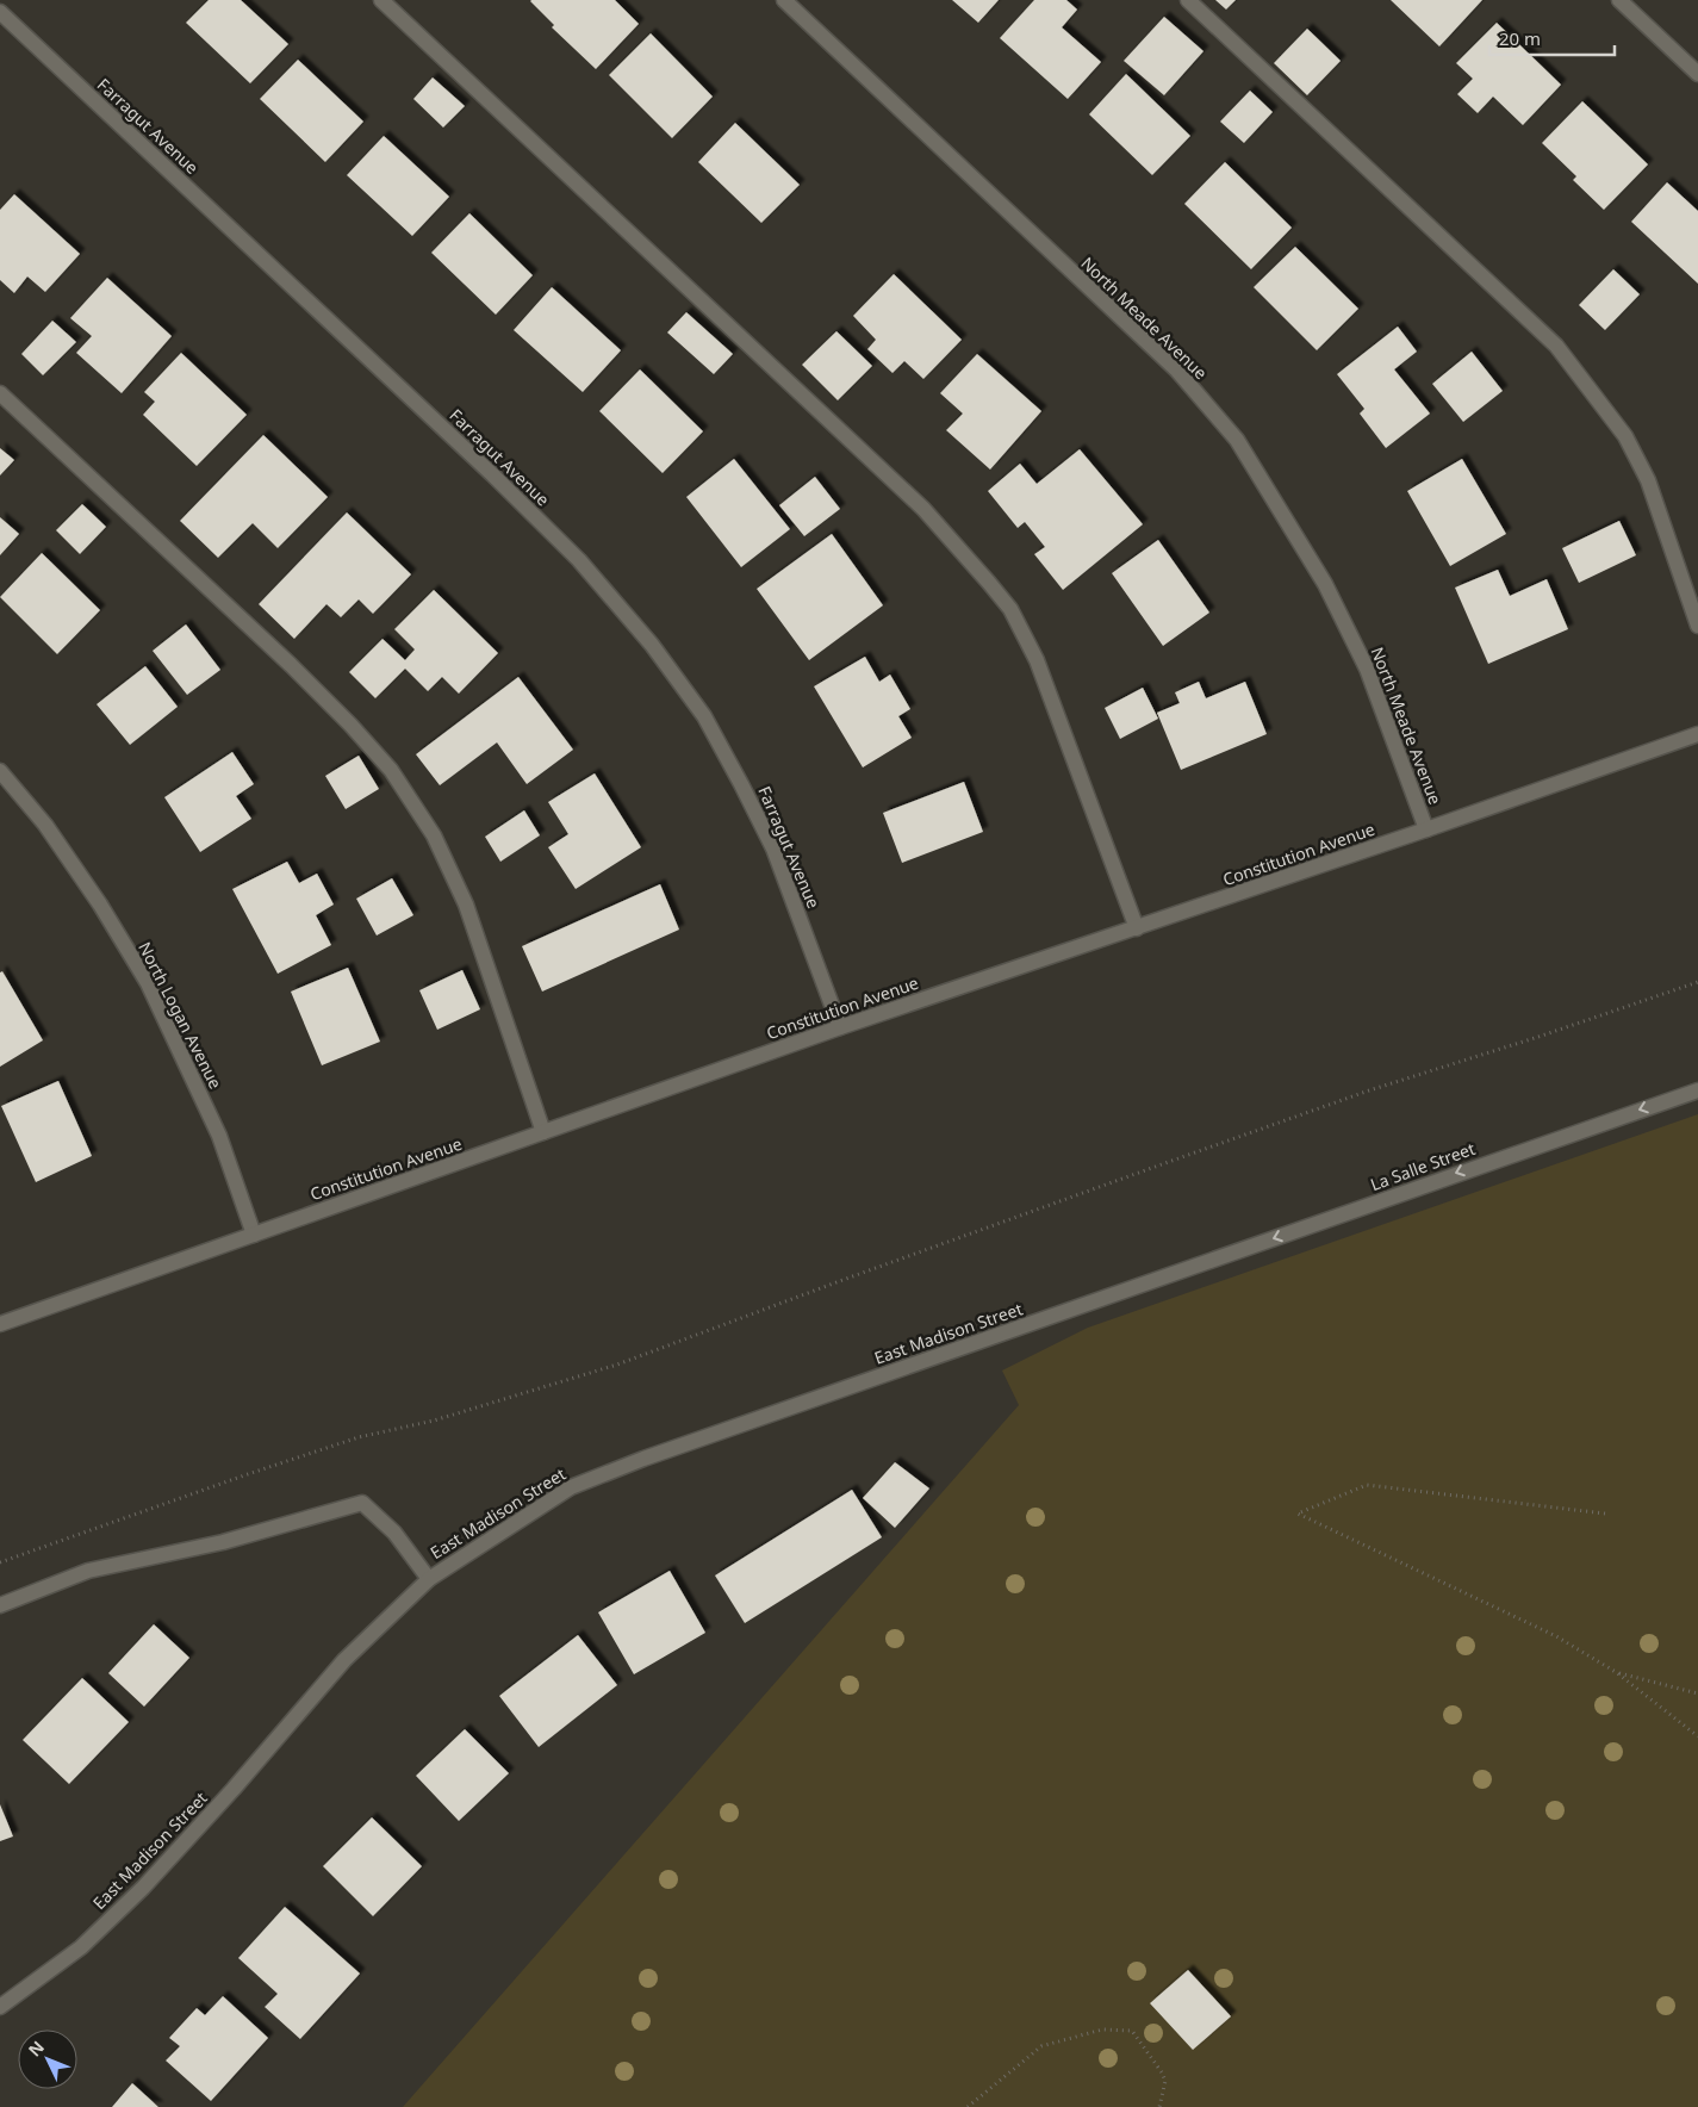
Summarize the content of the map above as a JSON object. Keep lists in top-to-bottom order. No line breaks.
{"streets":{"street":["Farragut Avenue","North Meade Avenue","Constitution Avenue","North Logan Avenue","La Salle Street","East Madison Street"]},"crossings":[["Farragut Avenue","Constitution Avenue"],["North Meade Avenue","Constitution Avenue"],["Constitution Avenue","North Logan Avenue"],["La Salle Street","East Madison Street"]],"one_way":["La Salle Street"],"scale_bar":"20 m","north":"top left"}
